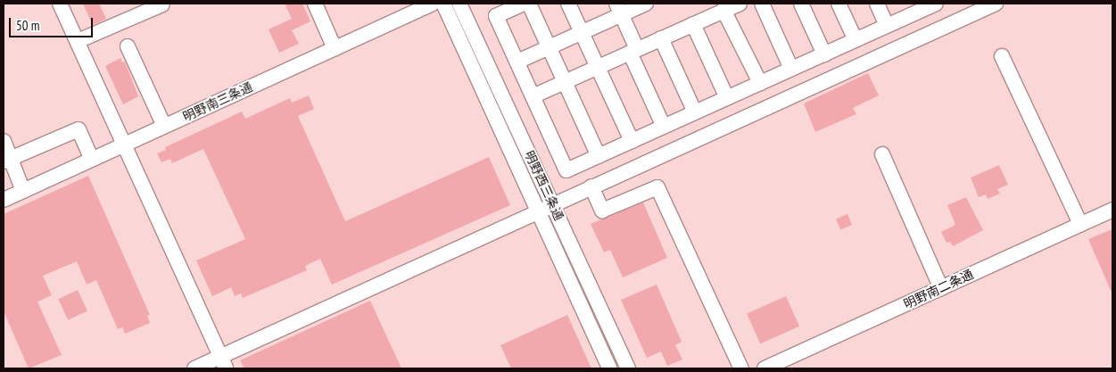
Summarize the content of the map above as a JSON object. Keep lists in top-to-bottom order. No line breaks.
{"streets":{"street":["明野南三条通","明野西三条通","明野南二条通"]},"scale_bar":"50 m"}
